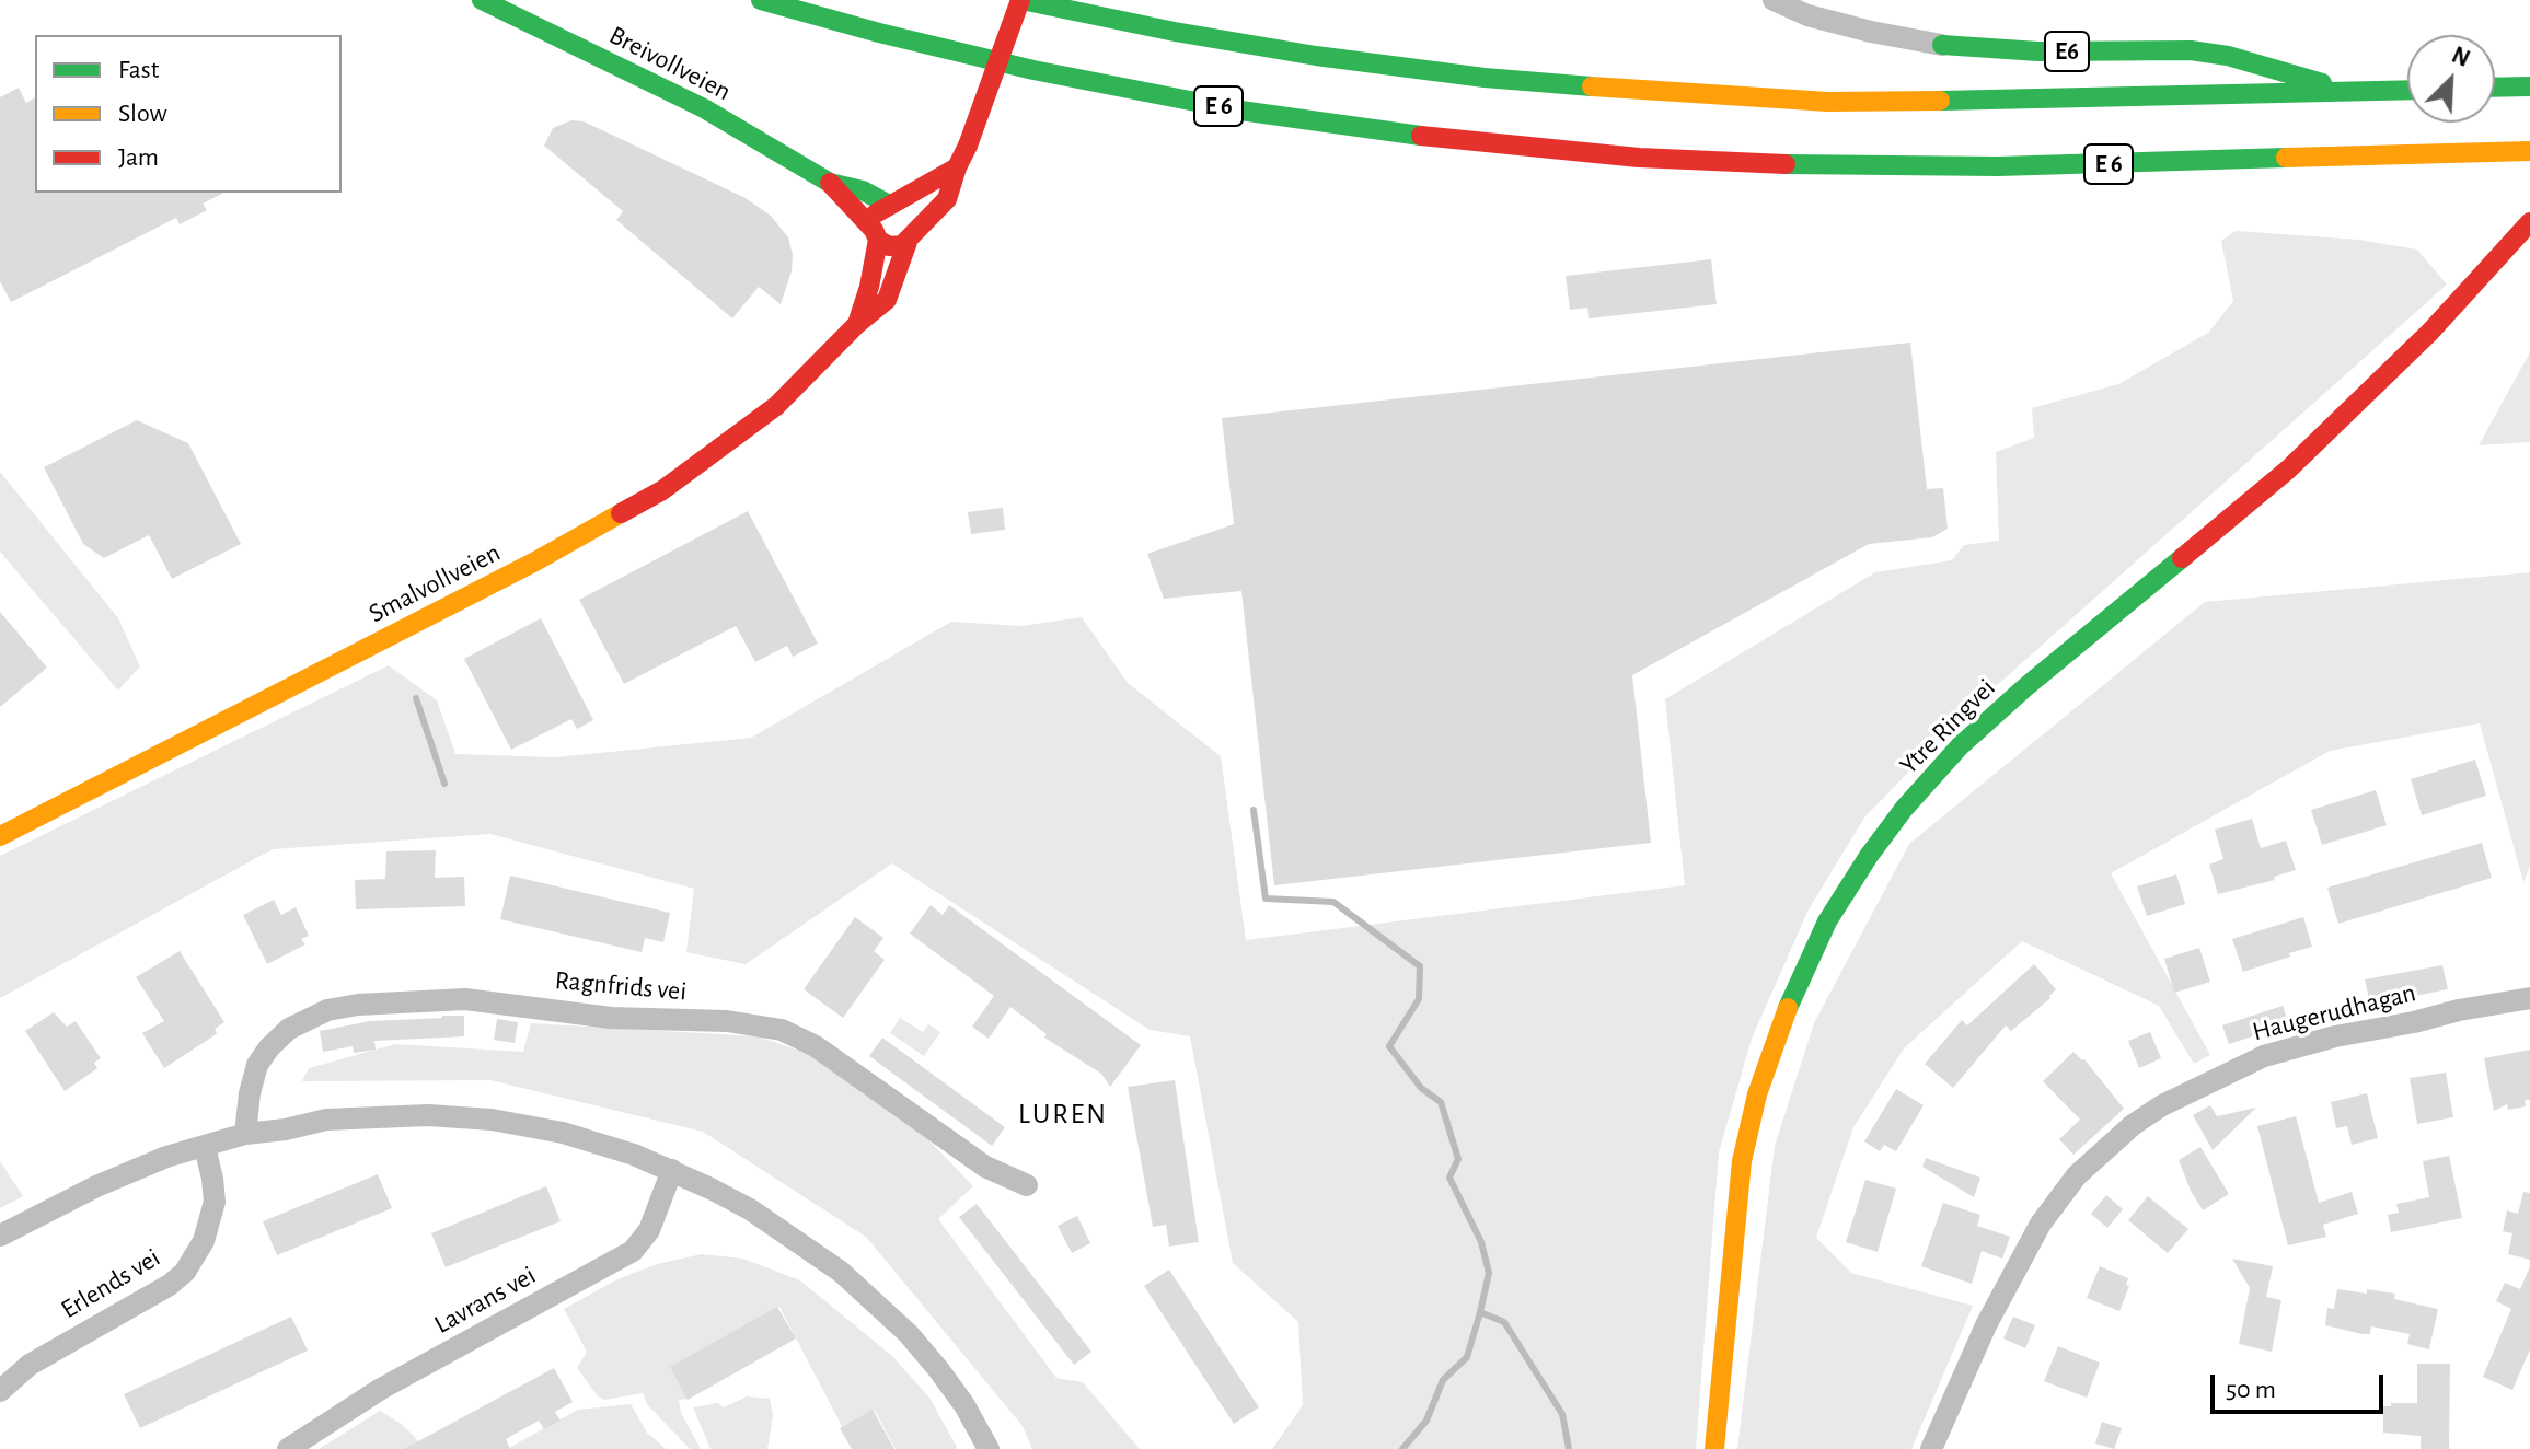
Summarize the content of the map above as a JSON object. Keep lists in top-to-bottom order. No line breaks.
{"streets":{"main road":["E6","Breivollveien","E 6","Smalvollveien","Ytre Ringvei"],"street":["Ragnfrids vei","Haugerudhagan","Erlends vei","Lavrans vei"]},"crossings":[["Breivollveien","Smalvollveien"]],"districts":["LUREN"],"legend":["Fast","Slow","Jam"],"scale_bar":"50 m","north":"top right"}
